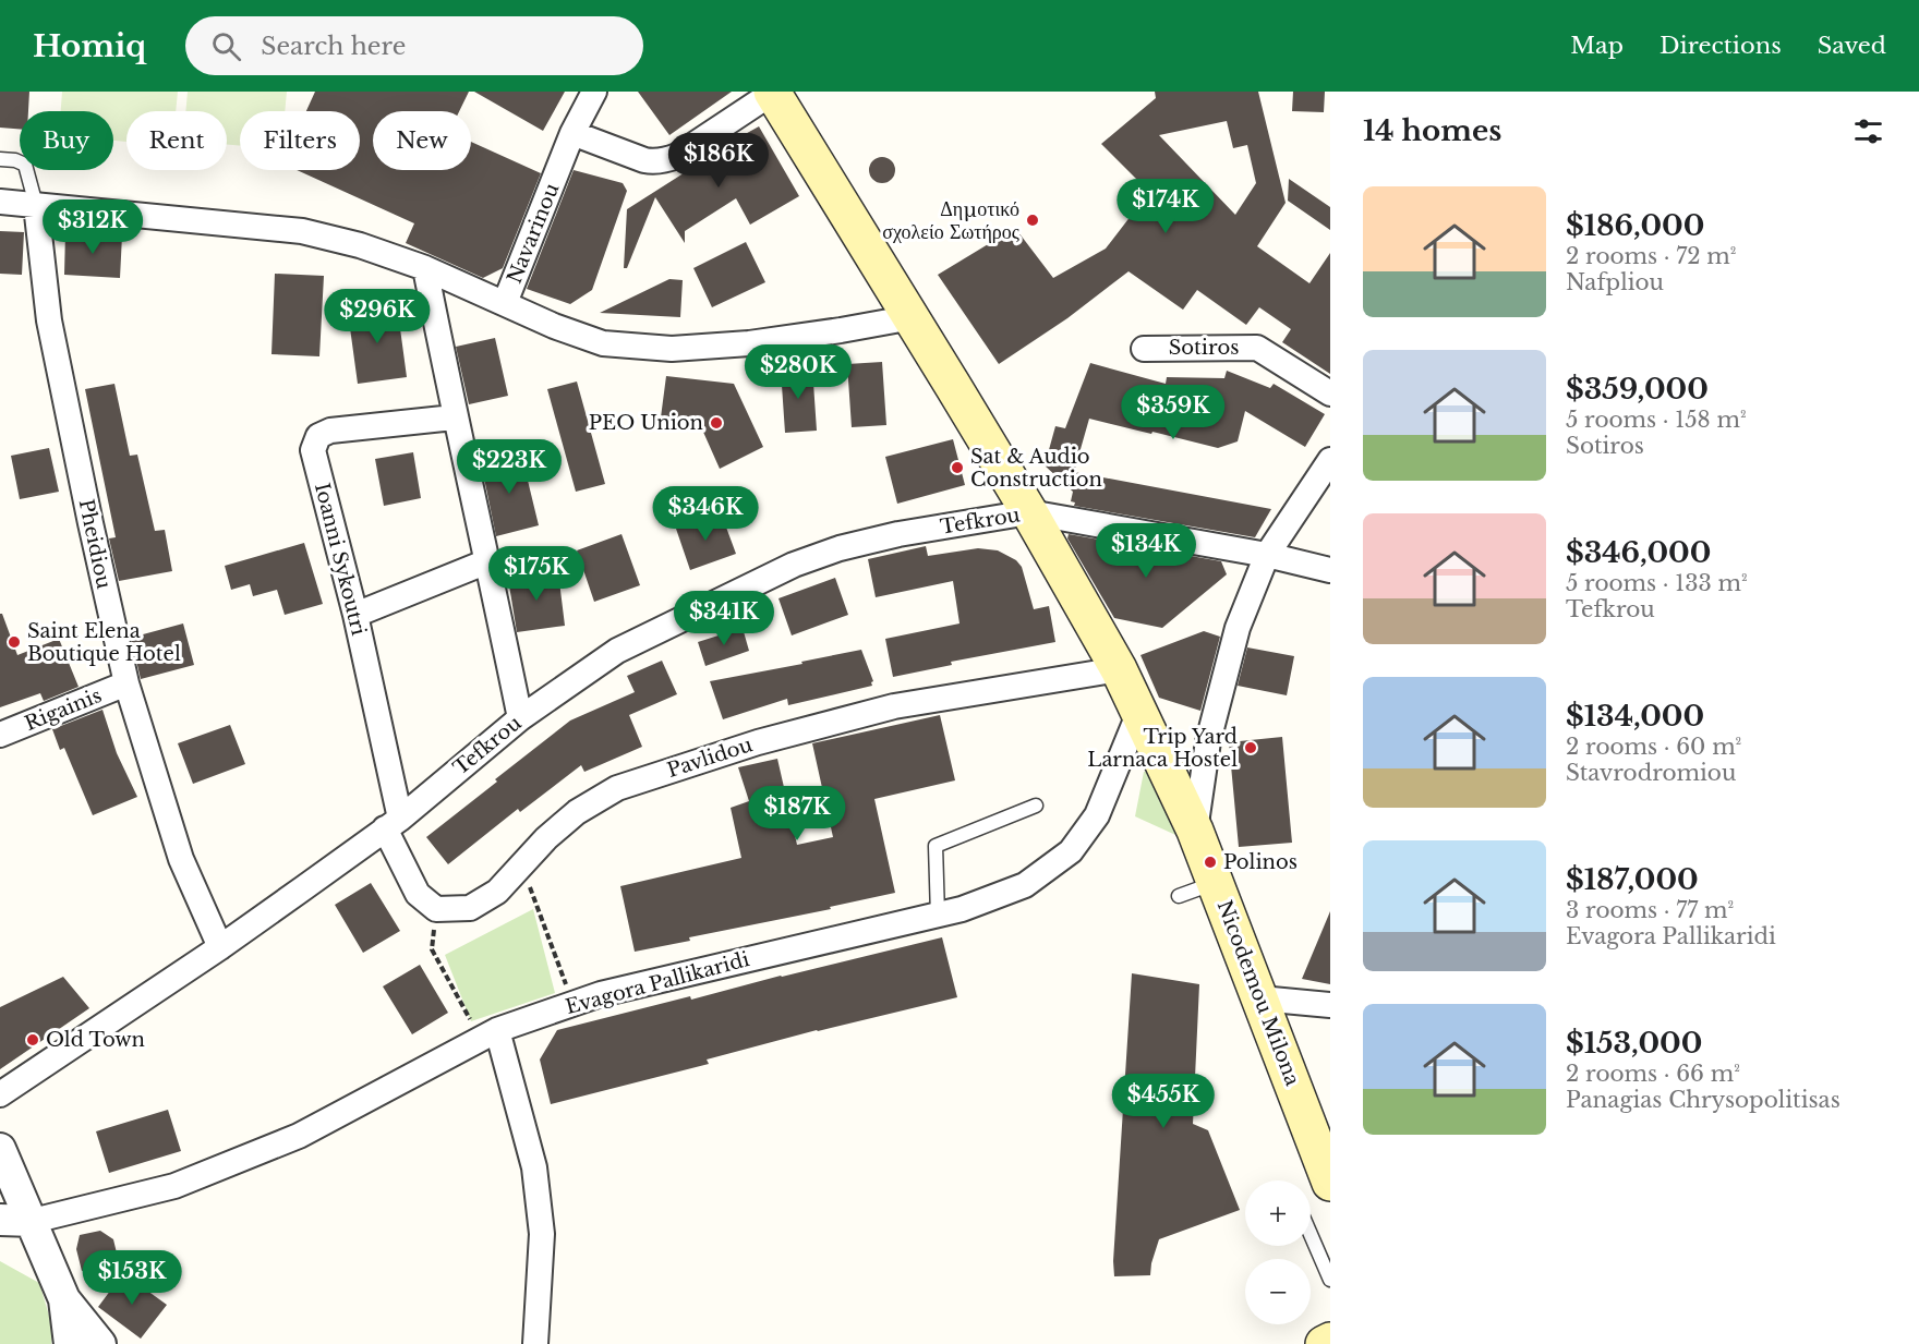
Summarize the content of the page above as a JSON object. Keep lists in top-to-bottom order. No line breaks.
{"streets":{"main road":["Nicodemou Milona"],"street":["Navarinou","Sotiros","Tefkrou","Pheidiou","Ioanni Sykoutri","Rigainis","Pavlidou","Evagora Pallikaridi"]},"crossings":[["Tefkrou","Pheidiou"],["Tefkrou","Ioanni Sykoutri"],["Tefkrou","Nicodemou Milona"],["Pheidiou","Rigainis"],["Pavlidou","Nicodemou Milona"],["Evagora Pallikaridi","Nicodemou Milona"]],"places":["Δημοτικό σχολείο Σωτήρος","PEO Union","Sat & Audio Construction","Saint Elena Boutique Hotel","Trip Yard Larnaca Hostel","Polinos","Old Town"],"page":{"header":"Homiq","search":"Search here","nav":["Map","Directions","Saved"],"heading":"14 homes","chip":["Buy","Rent","Filters","New"],"price":["$186K","$174K","$312K","$296K","$280K","$359K","$223K","$346K","$134K","$175K","$341K","$187K","$455K","$153K"],"list":[{"name":"$186,000","note":"2 rooms · 72 m² · Nafpliou"},{"name":"$359,000","note":"5 rooms · 158 m² · Sotiros"},{"name":"$346,000","note":"5 rooms · 133 m² · Tefkrou"},{"name":"$134,000","note":"2 rooms · 60 m² · Stavrodromiou"},{"name":"$187,000","note":"3 rooms · 77 m² · Evagora Pallikaridi"},{"name":"$153,000","note":"2 rooms · 66 m² · Panagias Chrysopolitisas"}],"map_buttons":["+","−"]}}
